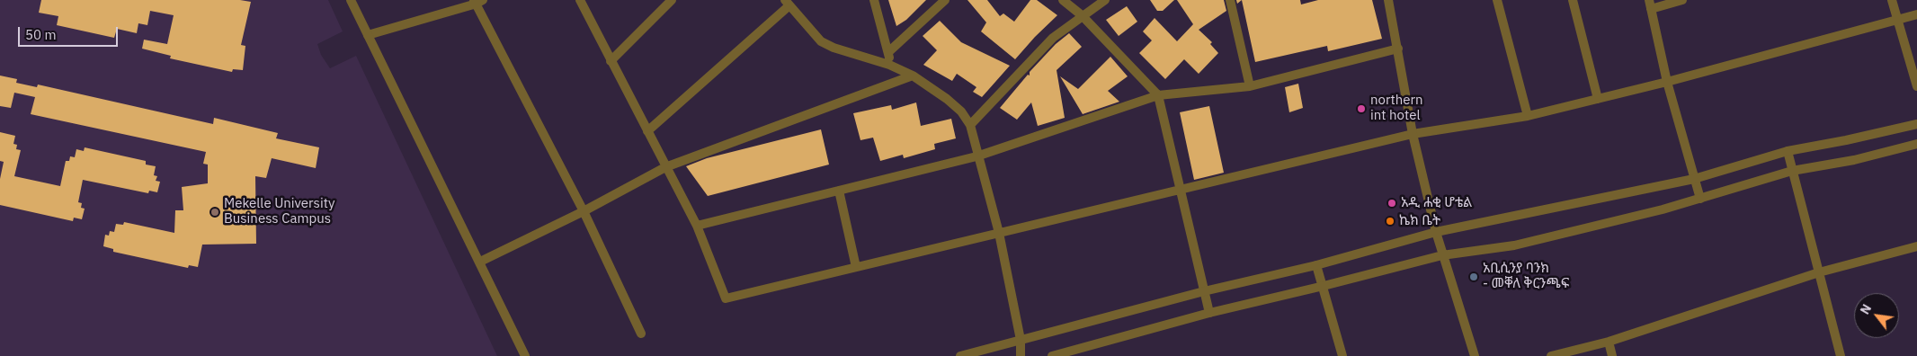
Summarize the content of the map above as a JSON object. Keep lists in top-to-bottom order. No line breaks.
{"places":["northern int hotel","አዲ ሐቂ ሆቴል","Mekelle University Business Campus","ኬክ ቤት","አቢሲንያ ባንክ - መቐለ ቅርንጫፍ"],"scale_bar":"50 m","north":"top left"}
